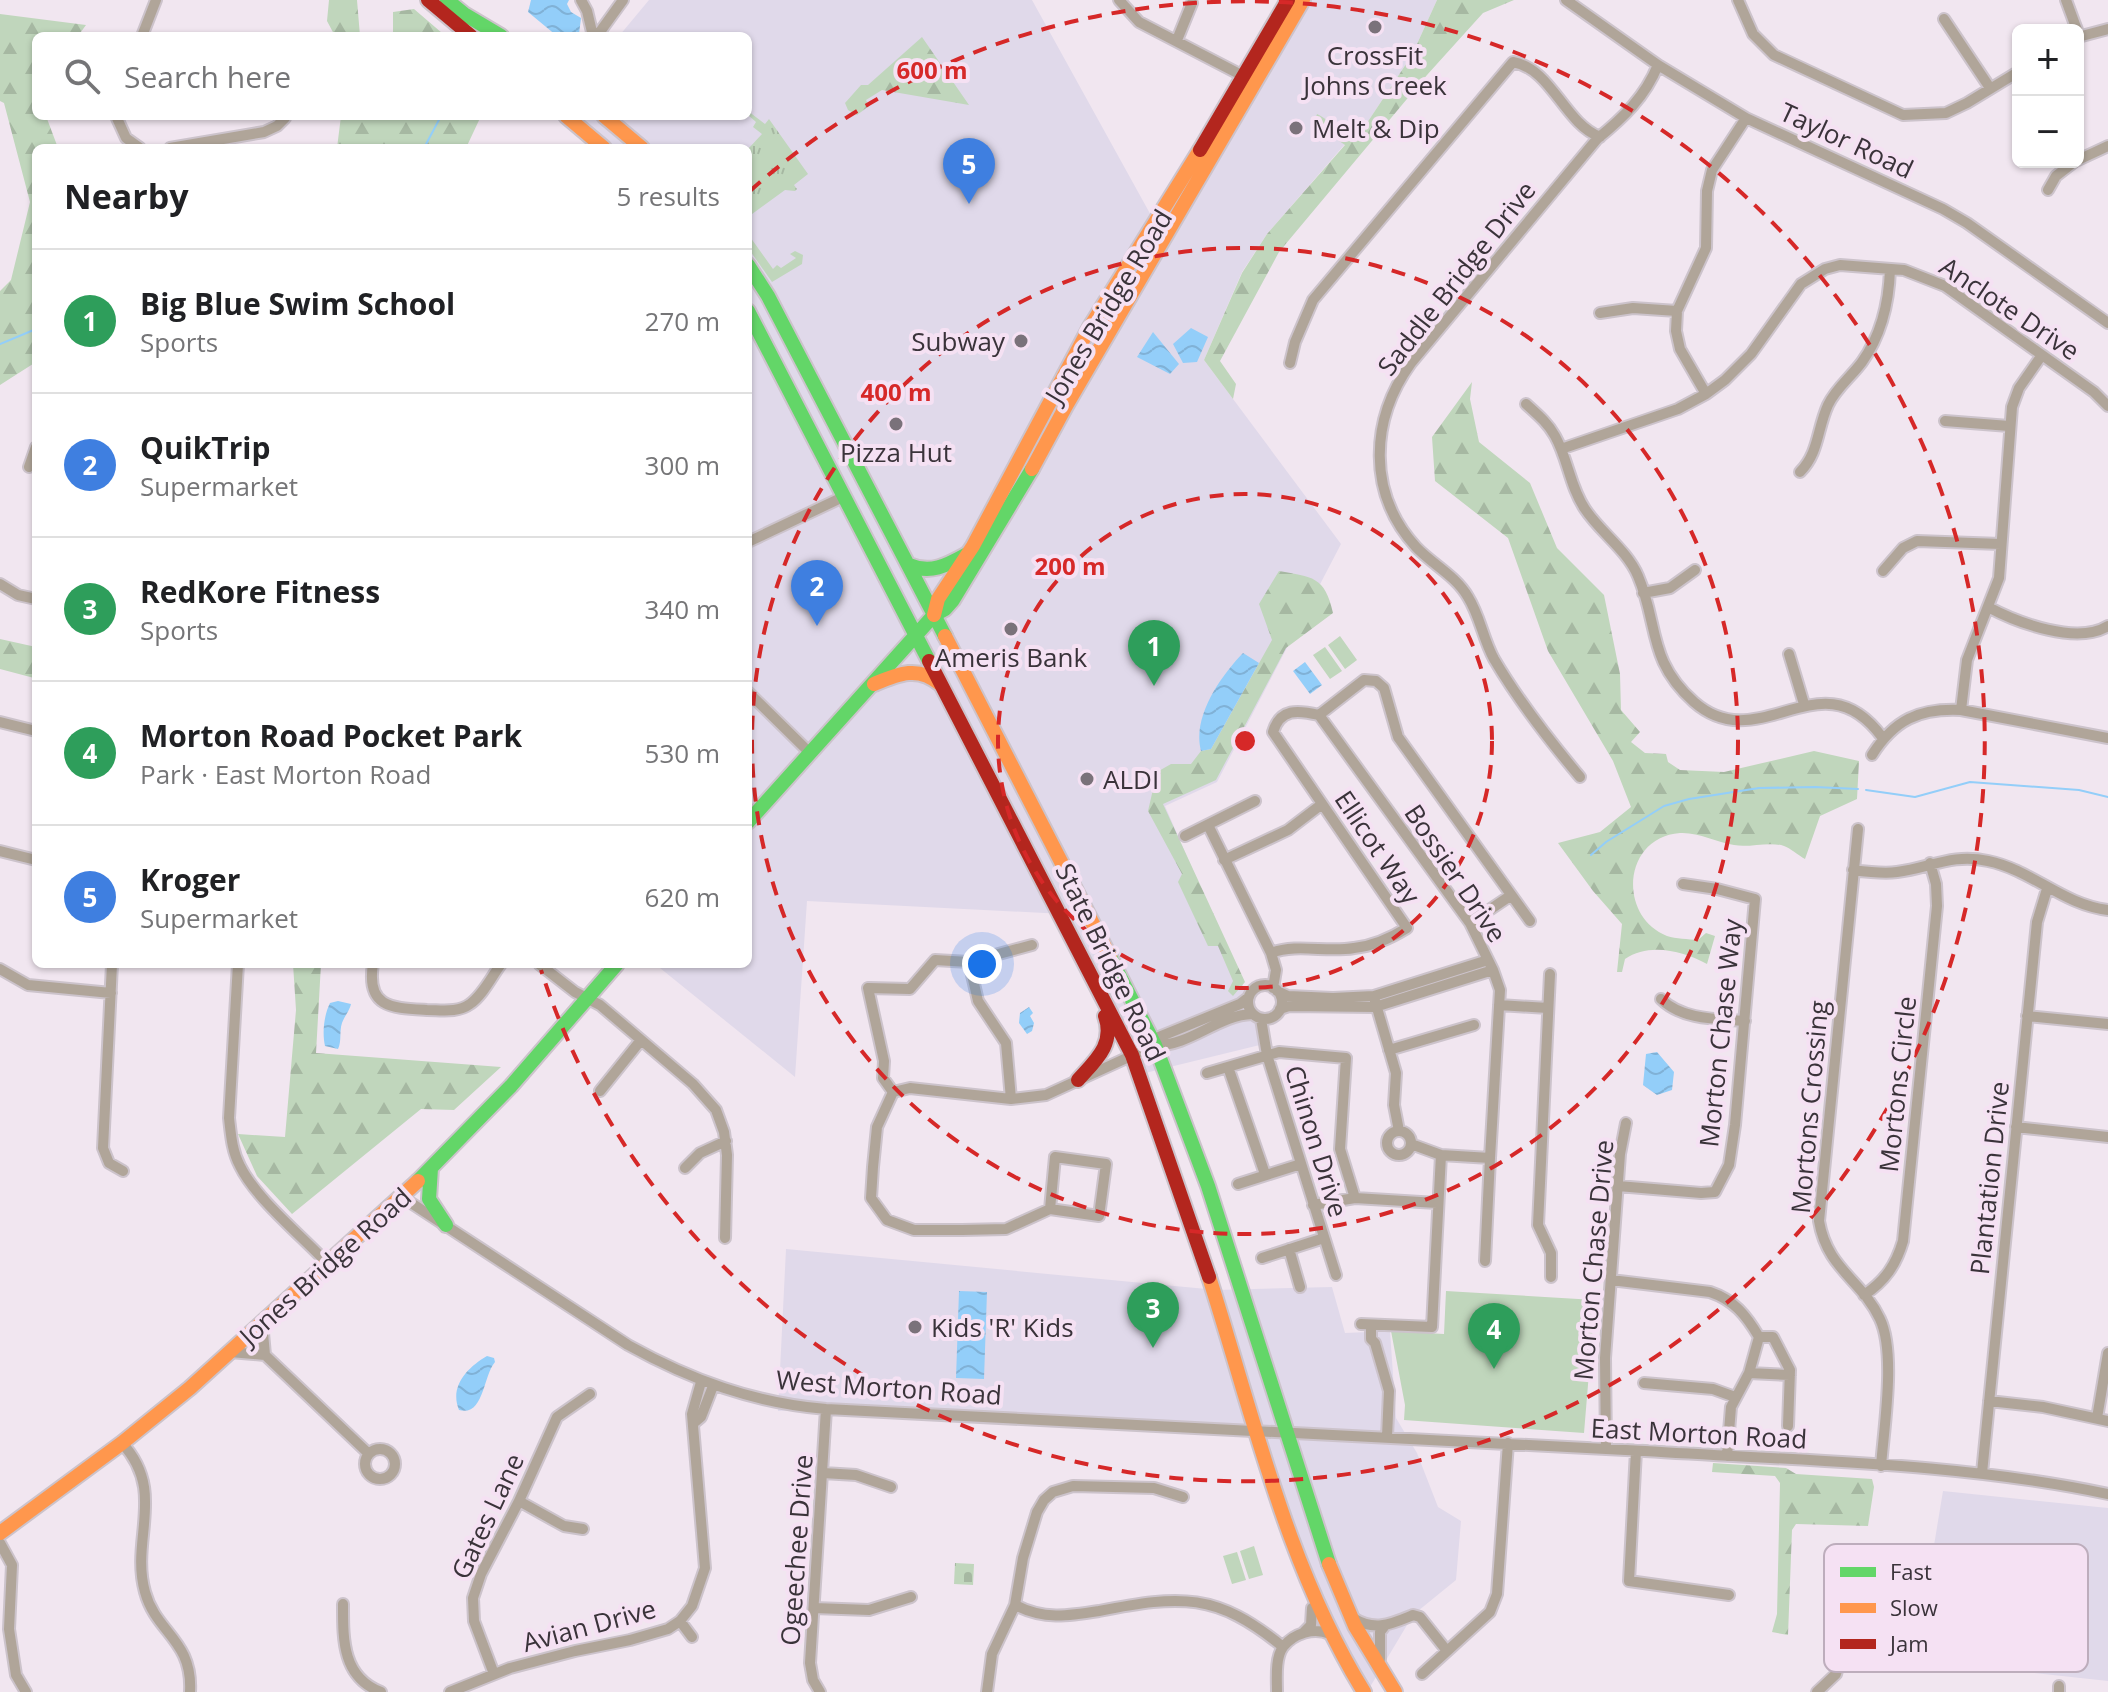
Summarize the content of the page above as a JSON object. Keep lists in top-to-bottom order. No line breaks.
{"streets":{"main road":["Jones Bridge Road","State Bridge Road"],"street":["Taylor Road","Saddle Bridge Drive","Anclote Drive","Ellicot Way","Bossier Drive","Morton Chase Way","Mortons Circle","Mortons Crossing","Chinon Drive","Plantation Drive","Morton Chase Drive","West Morton Road","East Morton Road","Gates Lane","Ogeechee Drive","Avian Drive"]},"crossings":[["Taylor Road","Saddle Bridge Drive"],["Jones Bridge Road","State Bridge Road"],["Jones Bridge Road","West Morton Road"],["Ellicot Way","Bossier Drive"],["State Bridge Road","West Morton Road"],["State Bridge Road","East Morton Road"],["Morton Chase Way","Morton Chase Drive"],["Mortons Circle","Mortons Crossing"],["Mortons Crossing","East Morton Road"],["Plantation Drive","East Morton Road"],["Morton Chase Drive","East Morton Road"],["West Morton Road","East Morton Road"],["West Morton Road","Ogeechee Drive"],["West Morton Road","Avian Drive"],["Gates Lane","Avian Drive"]],"places":["CrossFit Johns Creek","Melt & Dip","Subway","Pizza Hut","Ameris Bank","ALDI","Kids 'R' Kids"],"legend":["Fast","Slow","Jam"],"page":{"map_buttons":["+","−"],"search":"Search here","pins":["5","2","1","3","4"],"heading":["Nearby","5 results"],"list":[{"mark":"1","name":"Big Blue Swim School","note":"Sports","value":"270 m"},{"mark":"2","name":"QuikTrip","note":"Supermarket","value":"300 m"},{"mark":"3","name":"RedKore Fitness","note":"Sports","value":"340 m"},{"mark":"4","name":"Morton Road Pocket Park","note":"Park · East Morton Road","value":"530 m"},{"mark":"5","name":"Kroger","note":"Supermarket","value":"620 m"}]},"rings":["600 m","400 m","200 m"]}
